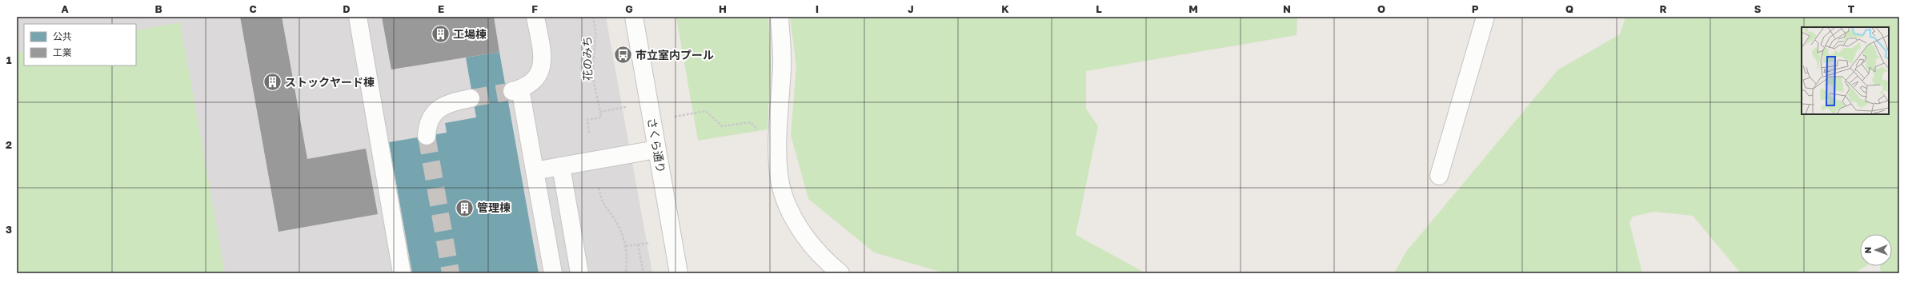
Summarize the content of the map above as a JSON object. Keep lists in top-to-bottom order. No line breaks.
{"streets":{"street":["さくら通り"],"path":["花のみち"]},"places":{"building":["工場棟","ストックヤード棟","管理棟"],"bus stop":["市立室内プール"]},"legend":["公共","工業"],"north":"left","grid":{"columns":["A","B","C","D","E","F","G","H","I","J","K","L","M","N","O","P","Q","R","S","T"],"rows":["1","2","3"]}}
